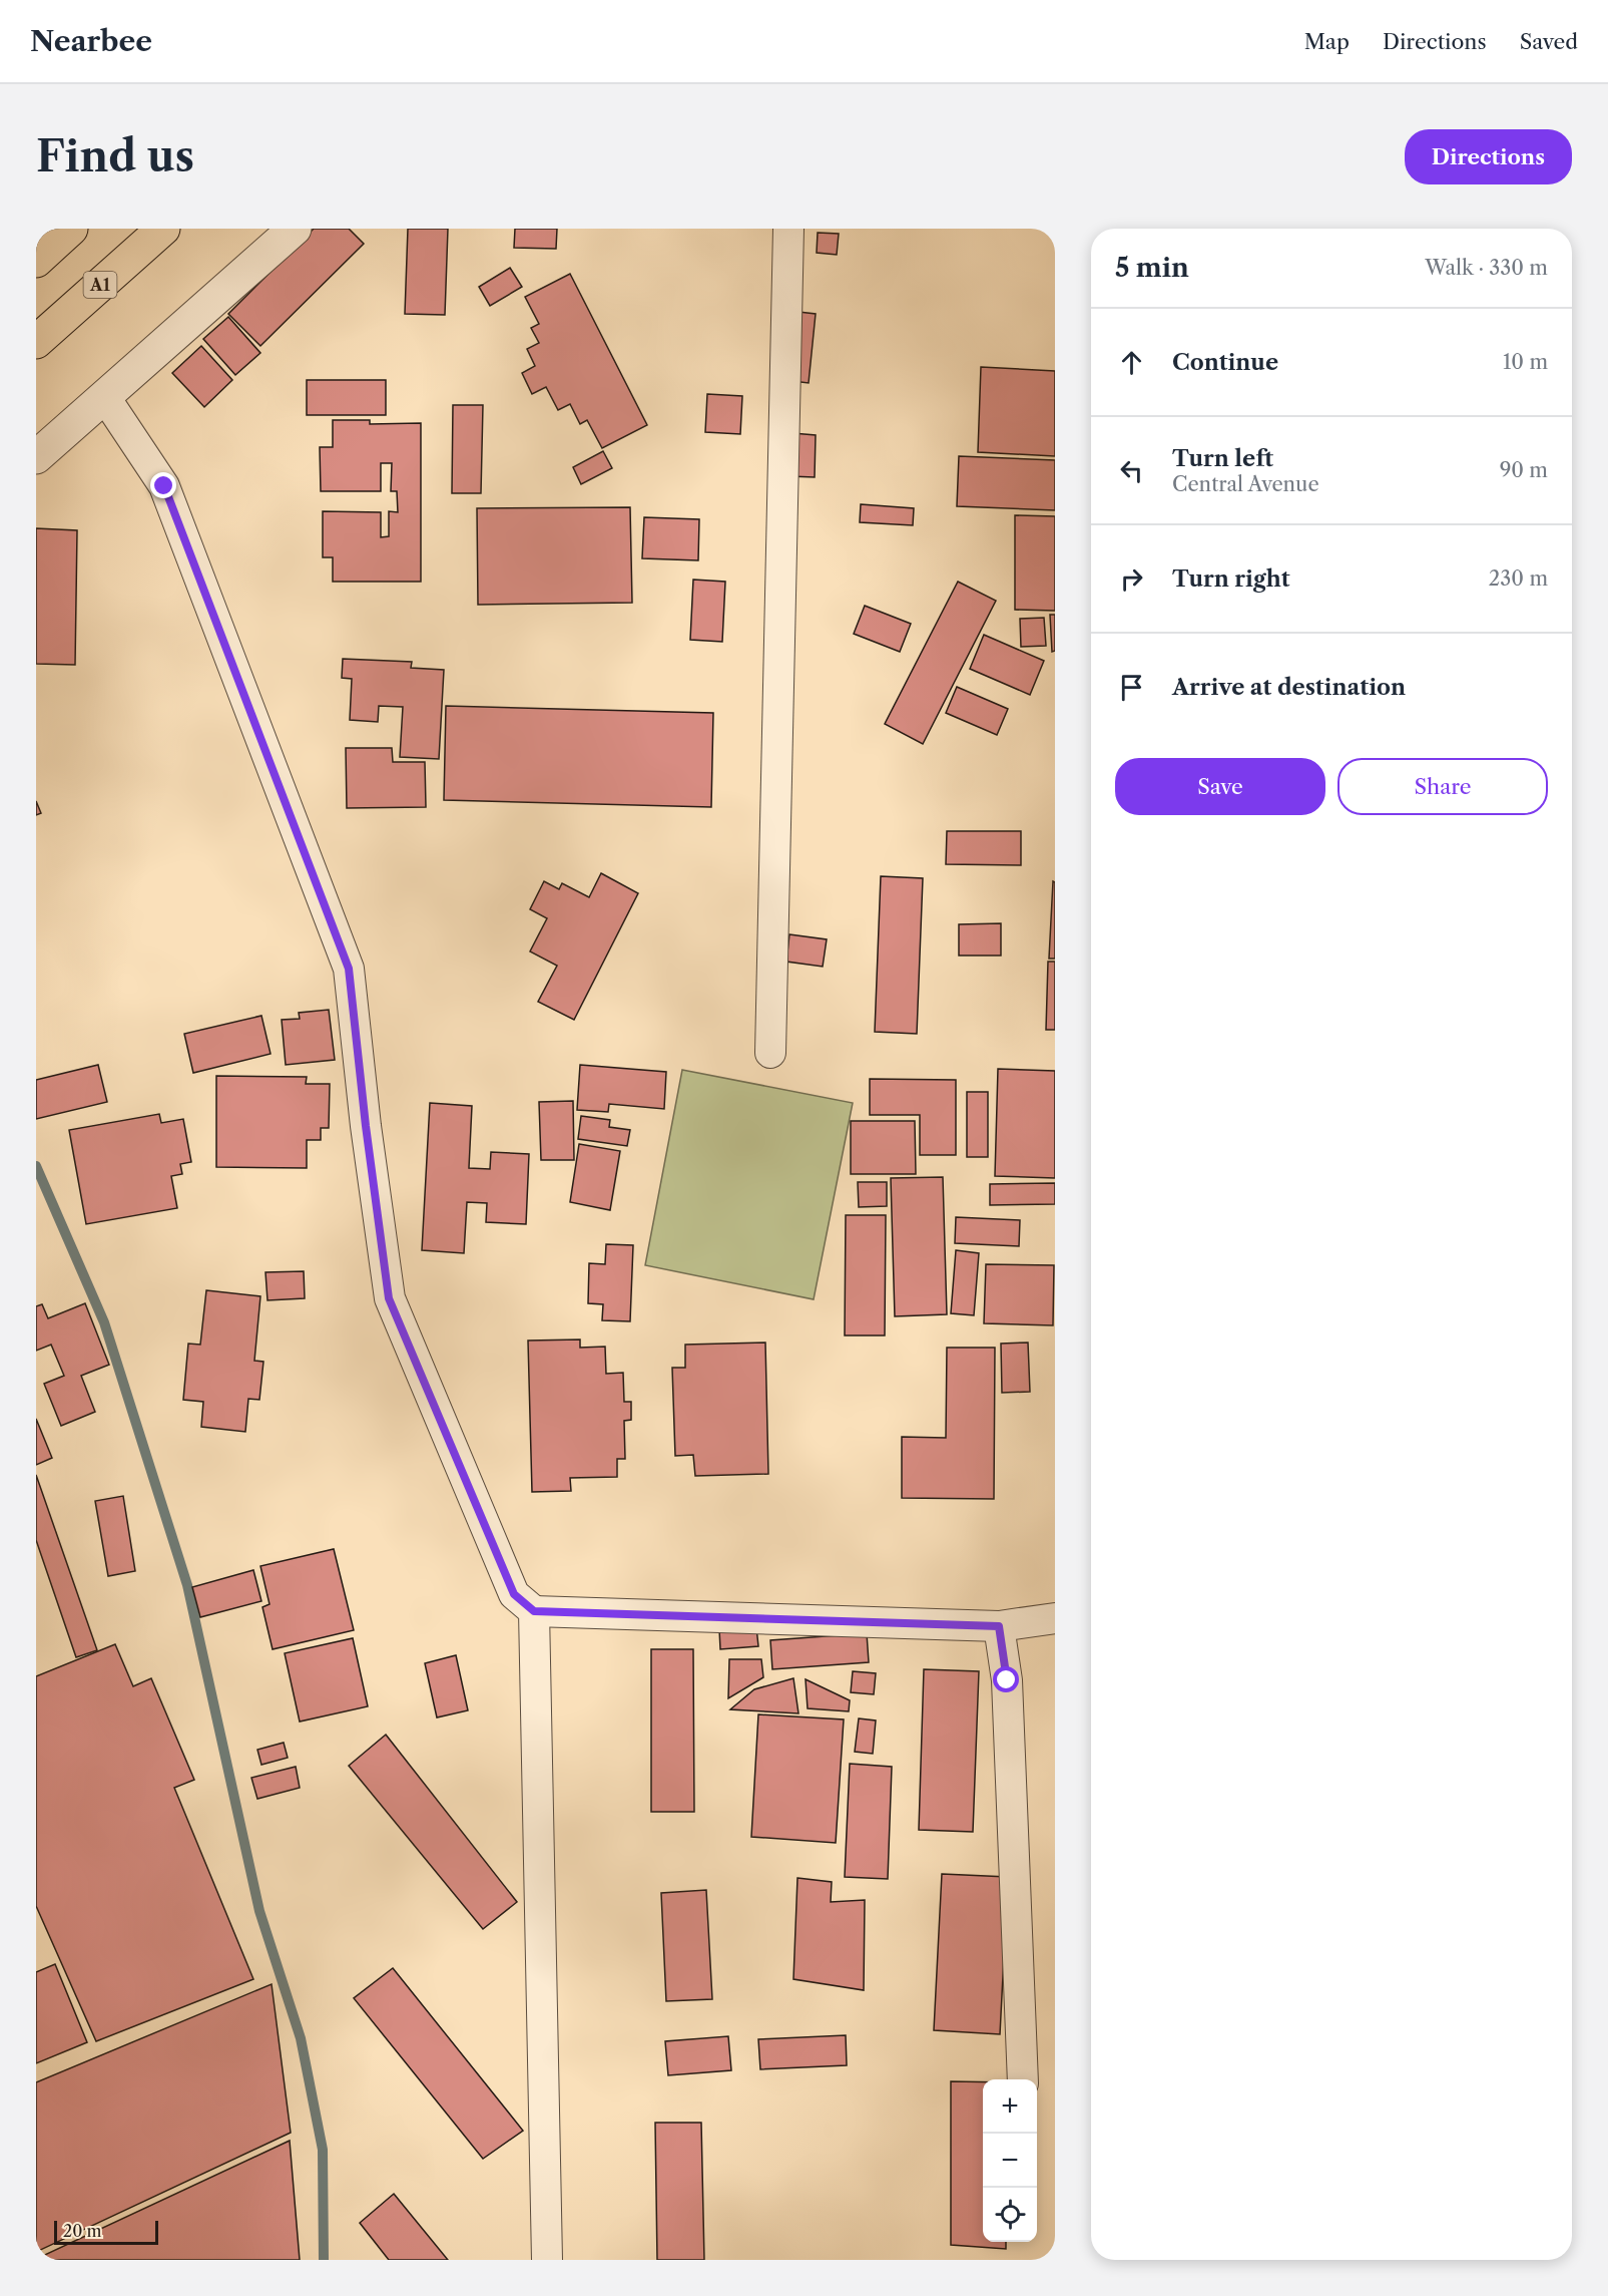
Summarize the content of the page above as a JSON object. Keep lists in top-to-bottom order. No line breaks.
{"streets":{"main road":["A1"]},"scale_bar":"20 m","page":{"header":"Nearbee","nav":["Map","Directions","Saved"],"buttons":["Directions",["Save","Share"]],"title":"Find us","heading":["5 min","Walk · 330 m"],"list":[["Continue","10 m"],["Turn left","Central Avenue","90 m"],["Turn right","230 m"],"Arrive at destination"],"map_buttons":["+","−"],"scale":"20 m"}}
